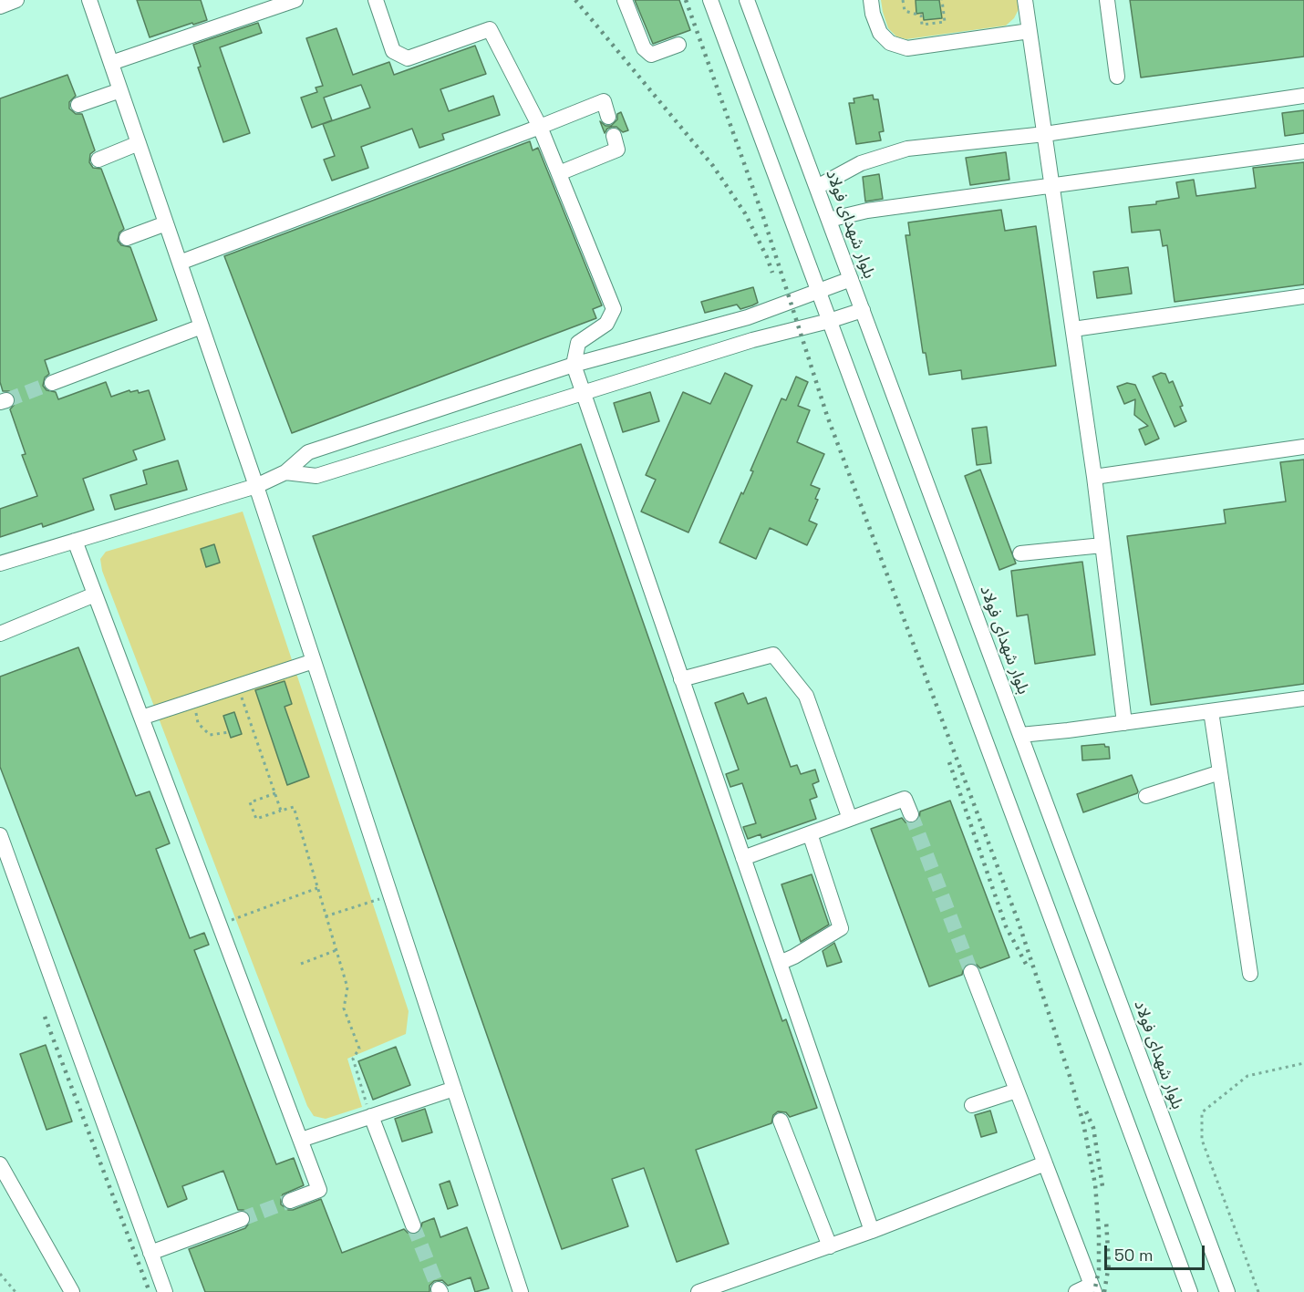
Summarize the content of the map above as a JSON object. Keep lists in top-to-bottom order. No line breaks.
{"streets":{"street":["بلوار شهدای فولاد"]},"scale_bar":"50 m"}
